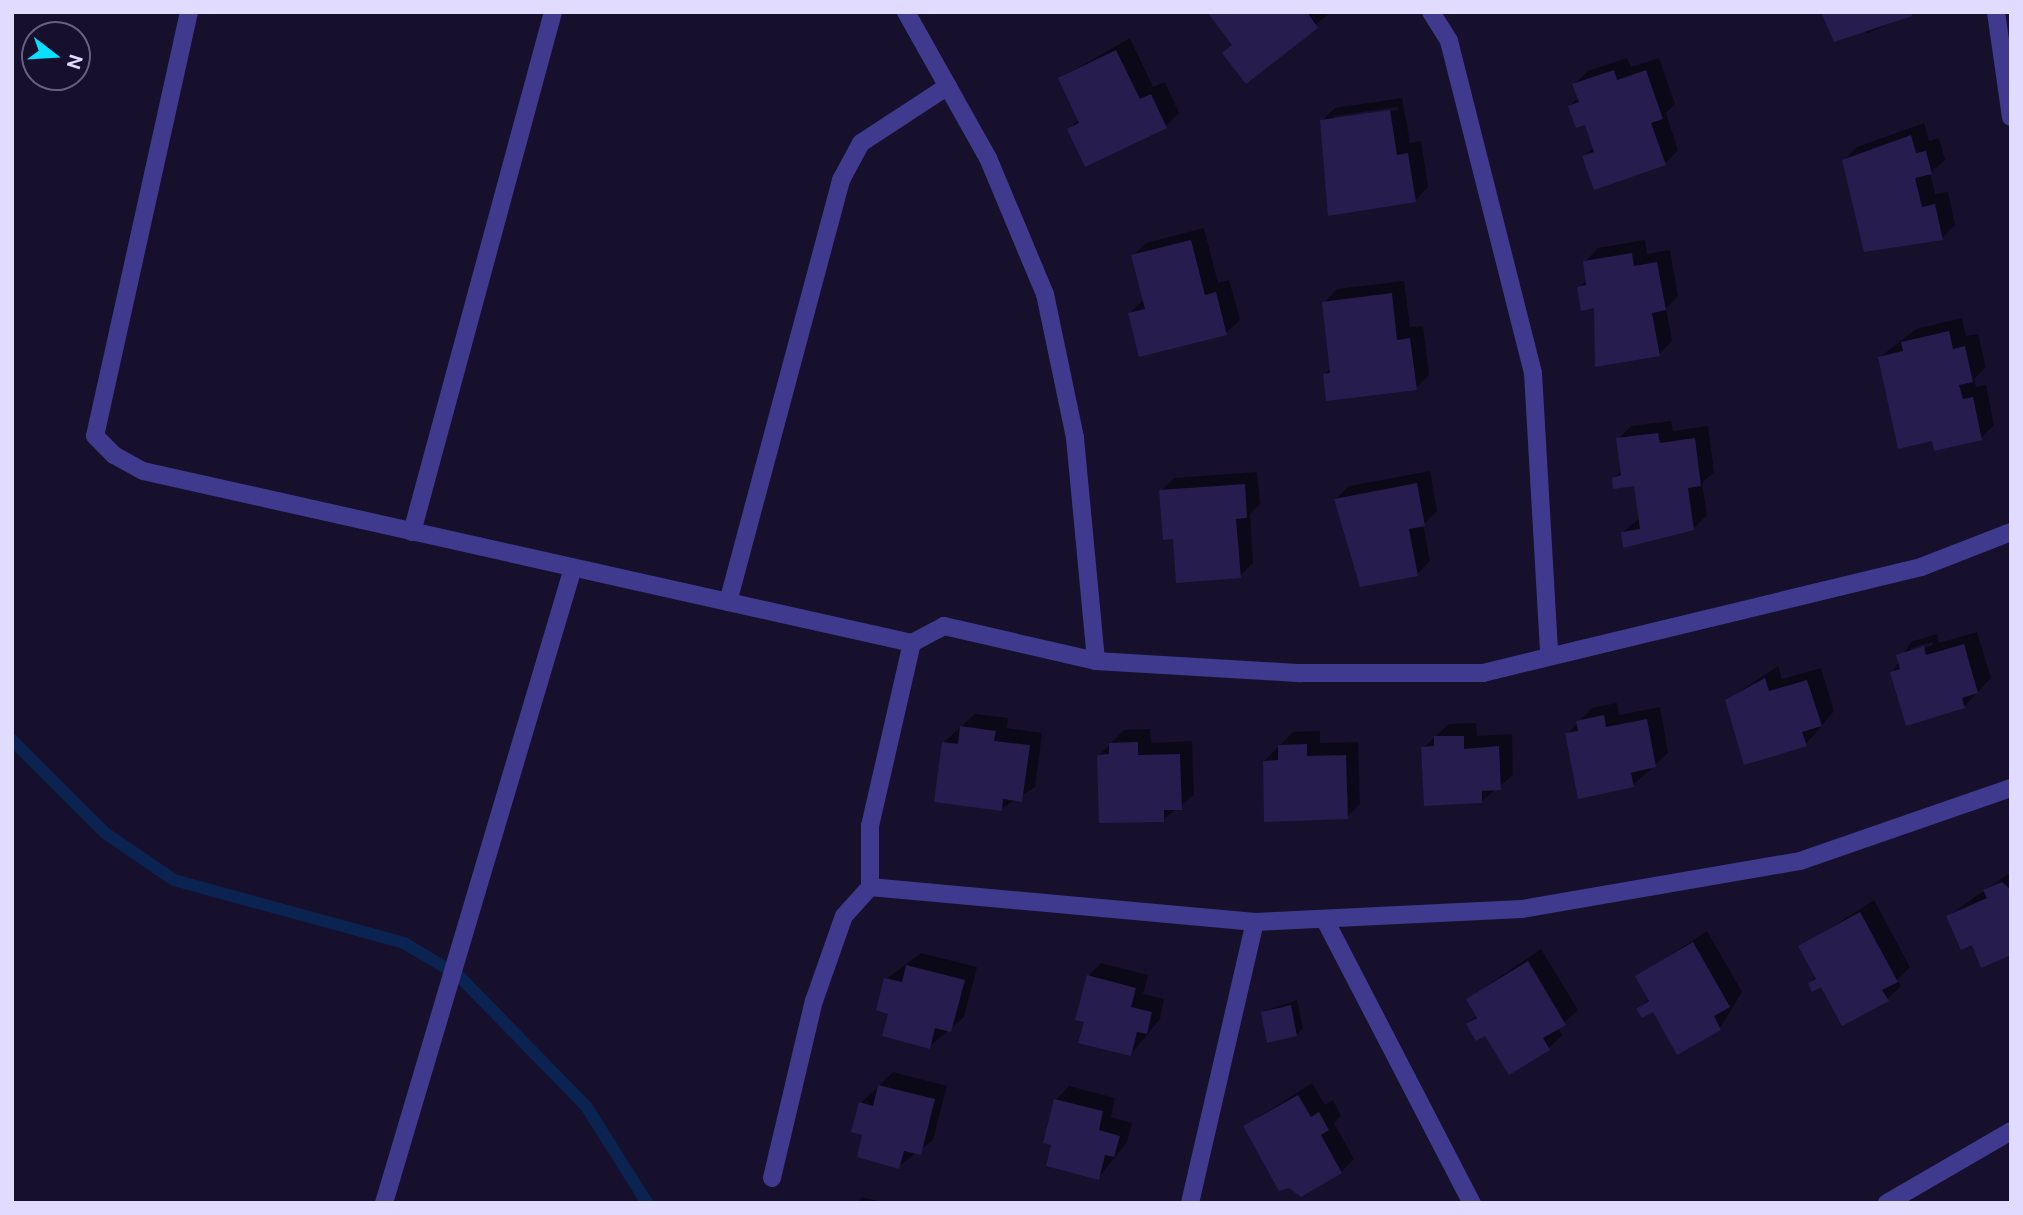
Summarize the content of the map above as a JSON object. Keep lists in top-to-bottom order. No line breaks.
{"north":"right"}
